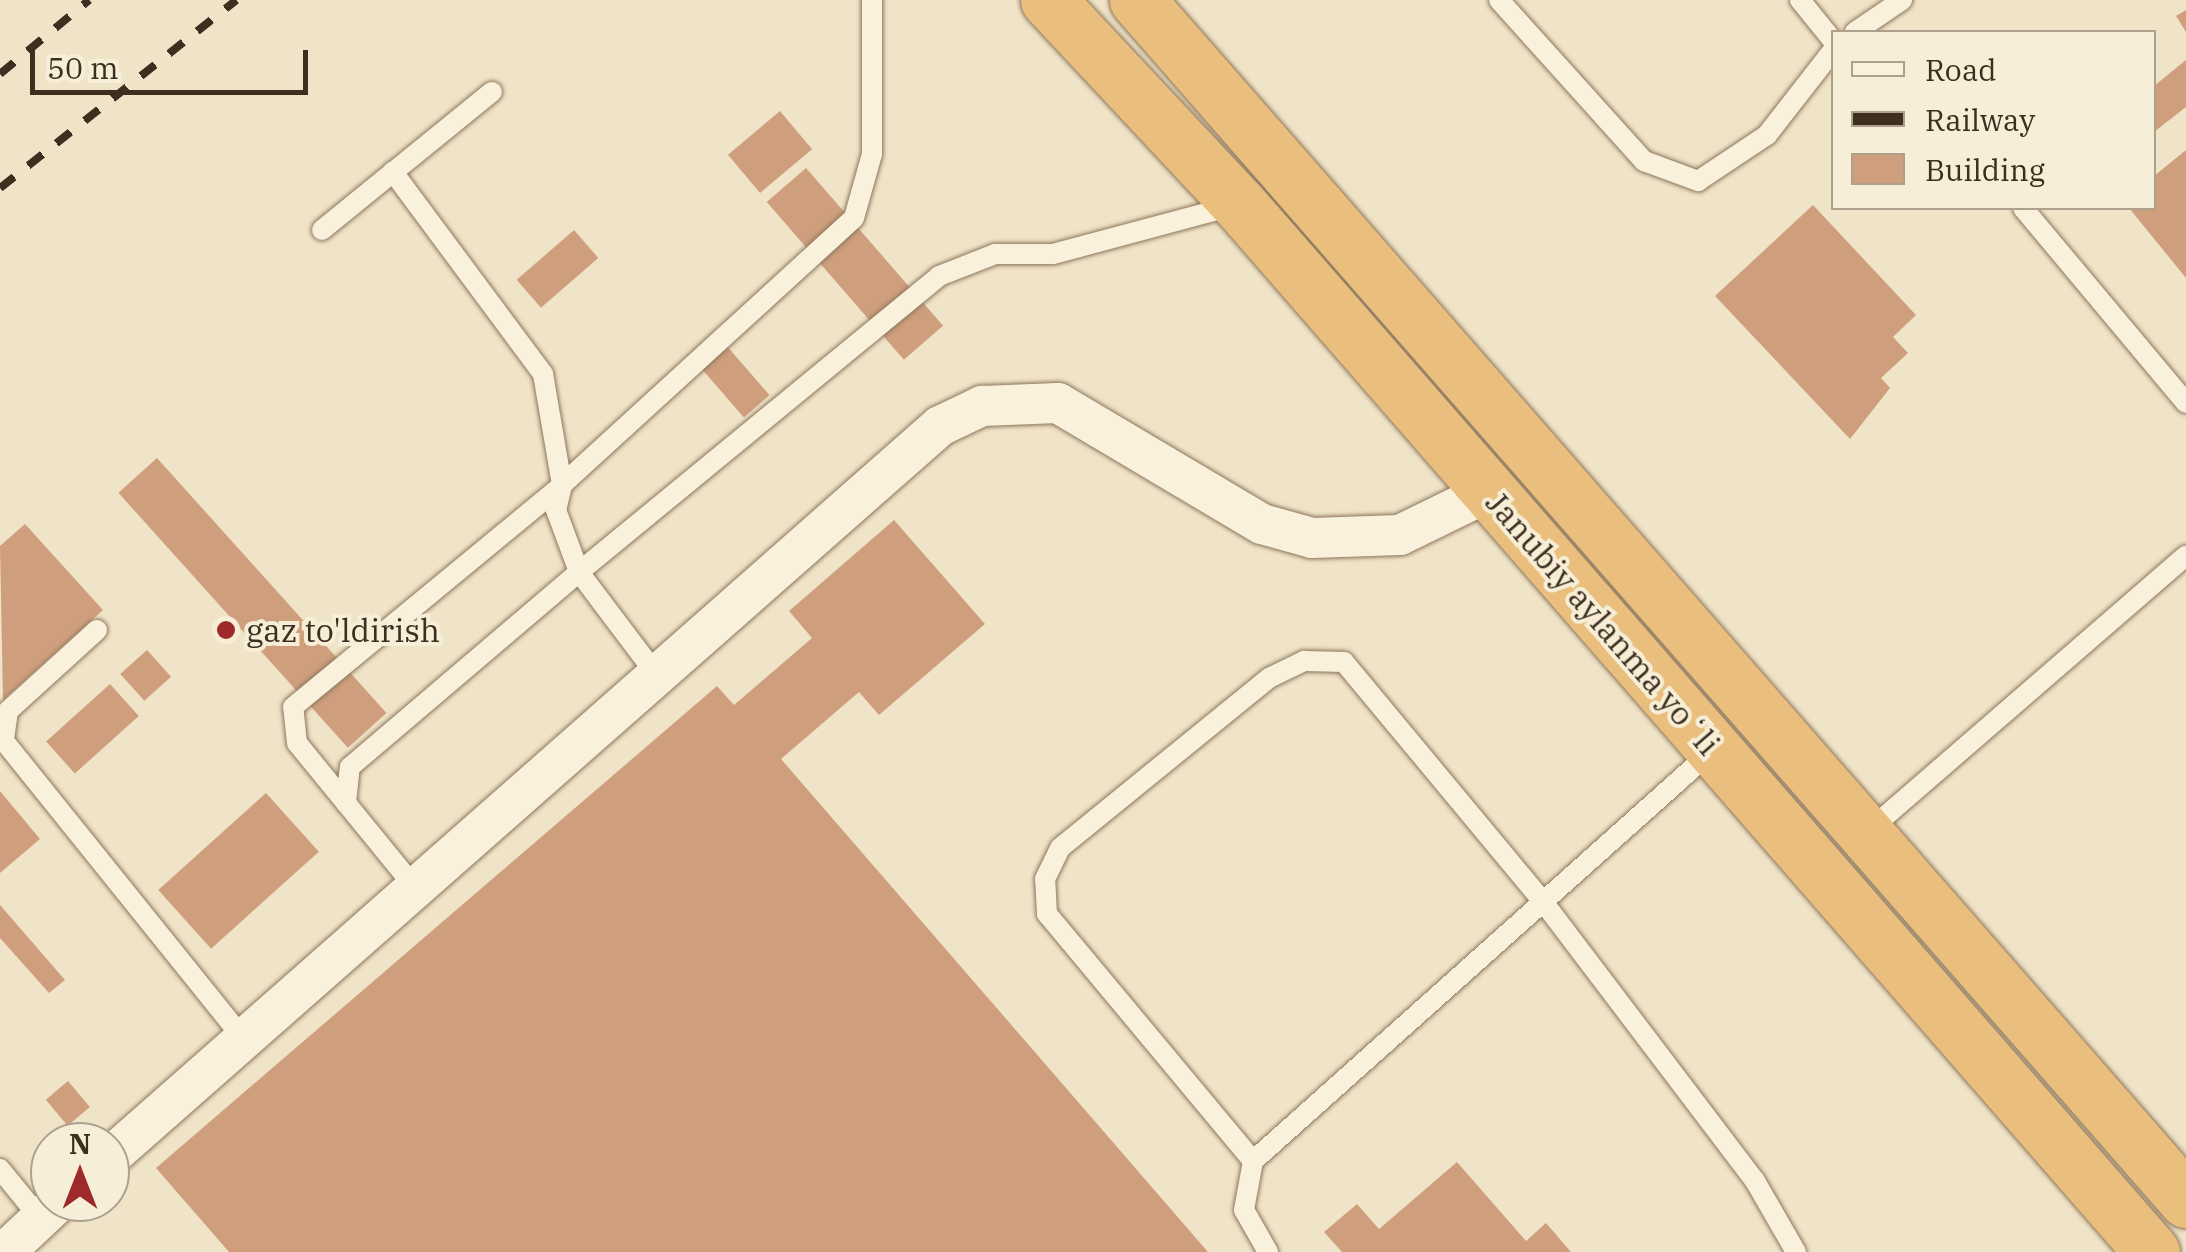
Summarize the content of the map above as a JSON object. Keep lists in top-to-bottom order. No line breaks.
{"streets":{"highway":["Janubiy aylanma yoʻli"]},"places":["gaz to'ldirish"],"legend":["Road","Railway","Building"],"scale_bar":"50 m","north":"top"}
